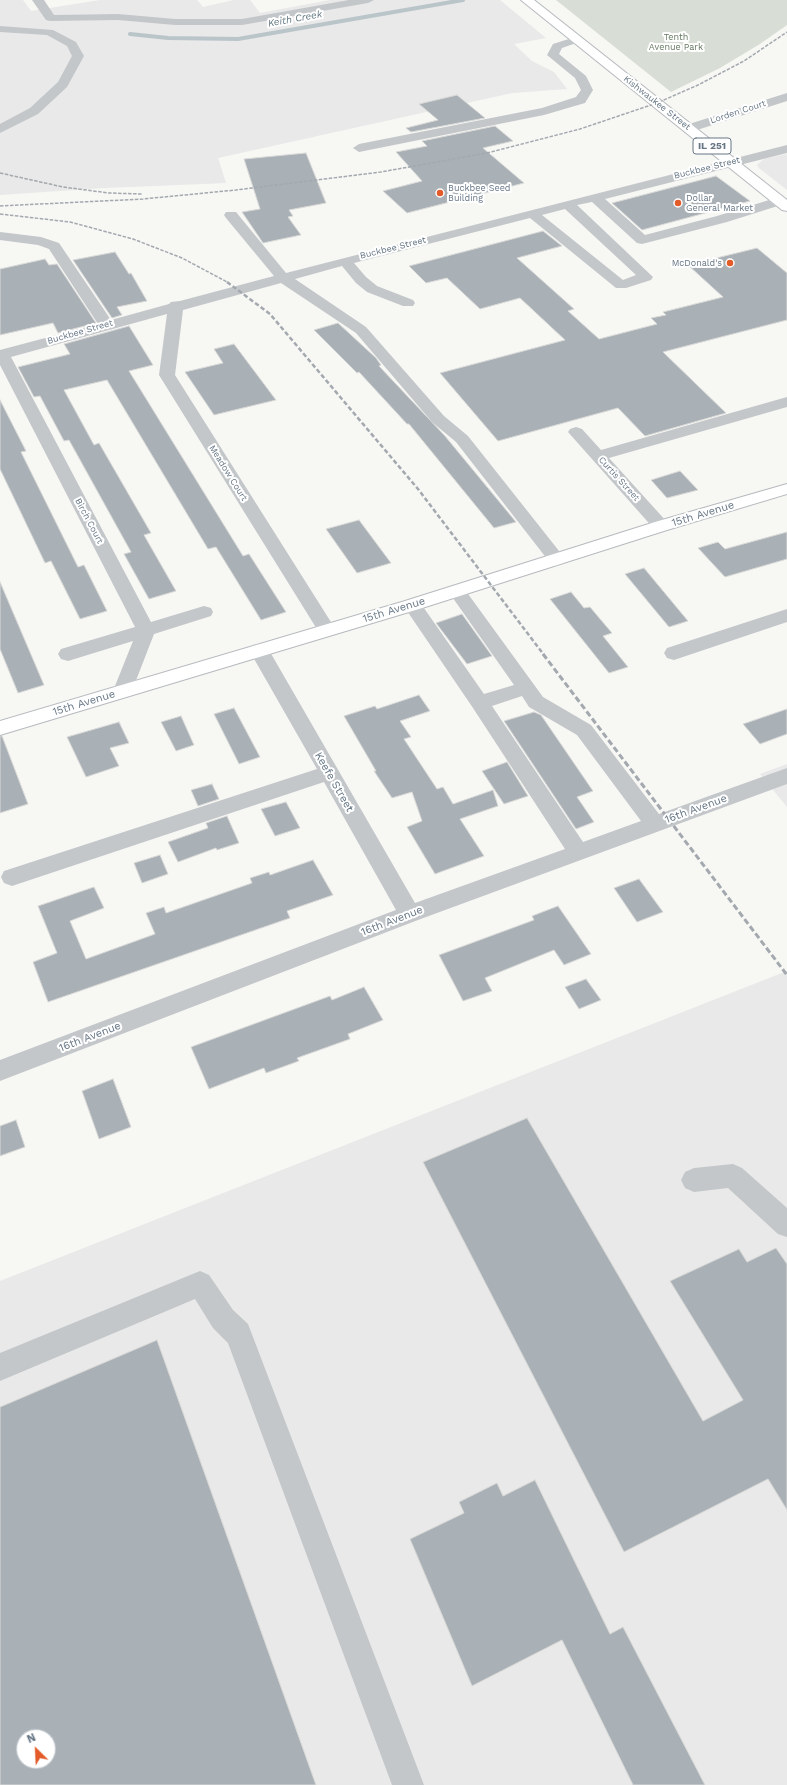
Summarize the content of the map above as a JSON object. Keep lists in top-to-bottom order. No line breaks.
{"streets":{"main road":["Kishwaukee Street","IL 251","15th Avenue"],"street":["Lorden Court","Buckbee Street","Meadow Court","Curtis Street","Birch Court","Keefe Street","16th Avenue"]},"crossings":[["Kishwaukee Street","Lorden Court"],["Kishwaukee Street","Buckbee Street"],["Buckbee Street","Meadow Court"],["Buckbee Street","Birch Court"],["Meadow Court","15th Avenue"],["Curtis Street","15th Avenue"],["15th Avenue","Keefe Street"],["Keefe Street","16th Avenue"]],"water":["Keith Creek"],"parks":["Tenth Avenue Park"],"places":["Buckbee Seed Building","Dollar General Market","McDonald's"],"north":"top left"}
